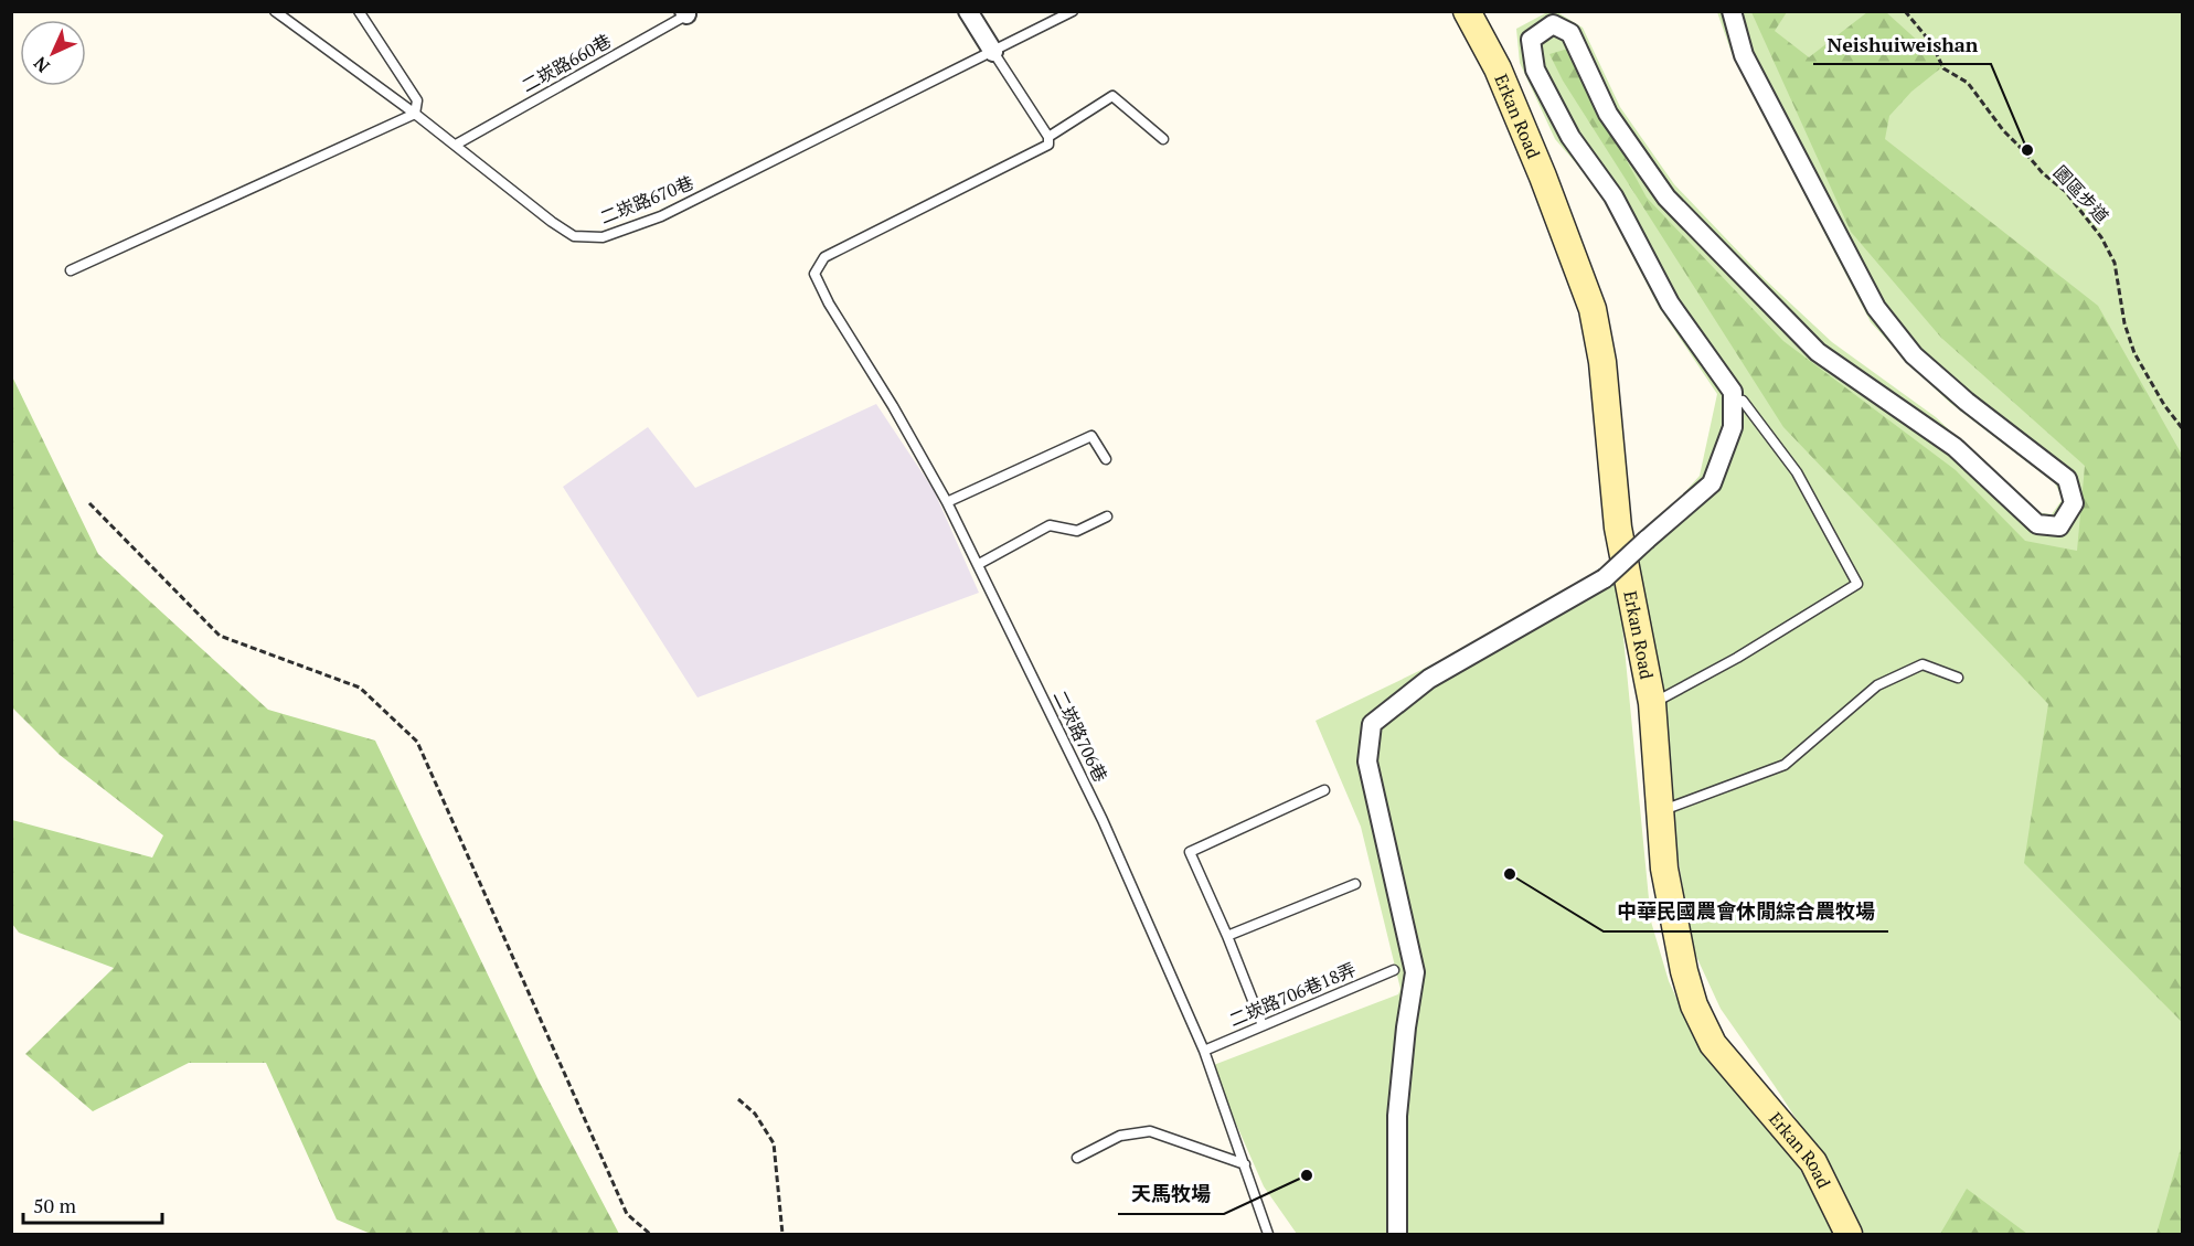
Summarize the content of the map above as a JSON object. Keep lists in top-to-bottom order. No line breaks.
{"streets":{"street":["Erkan Road"],"lane":["二崁路660巷","二崁路670巷","二崁路706巷","二崁路706巷18弄"],"path":["園區步道"]},"crossings":[["二崁路660巷","二崁路670巷"],["二崁路706巷","二崁路706巷18弄"]],"places":["Neishuiweishan","中華民國農會休閒綜合農牧場","天馬牧場"],"scale_bar":"50 m","north":"bottom left"}
